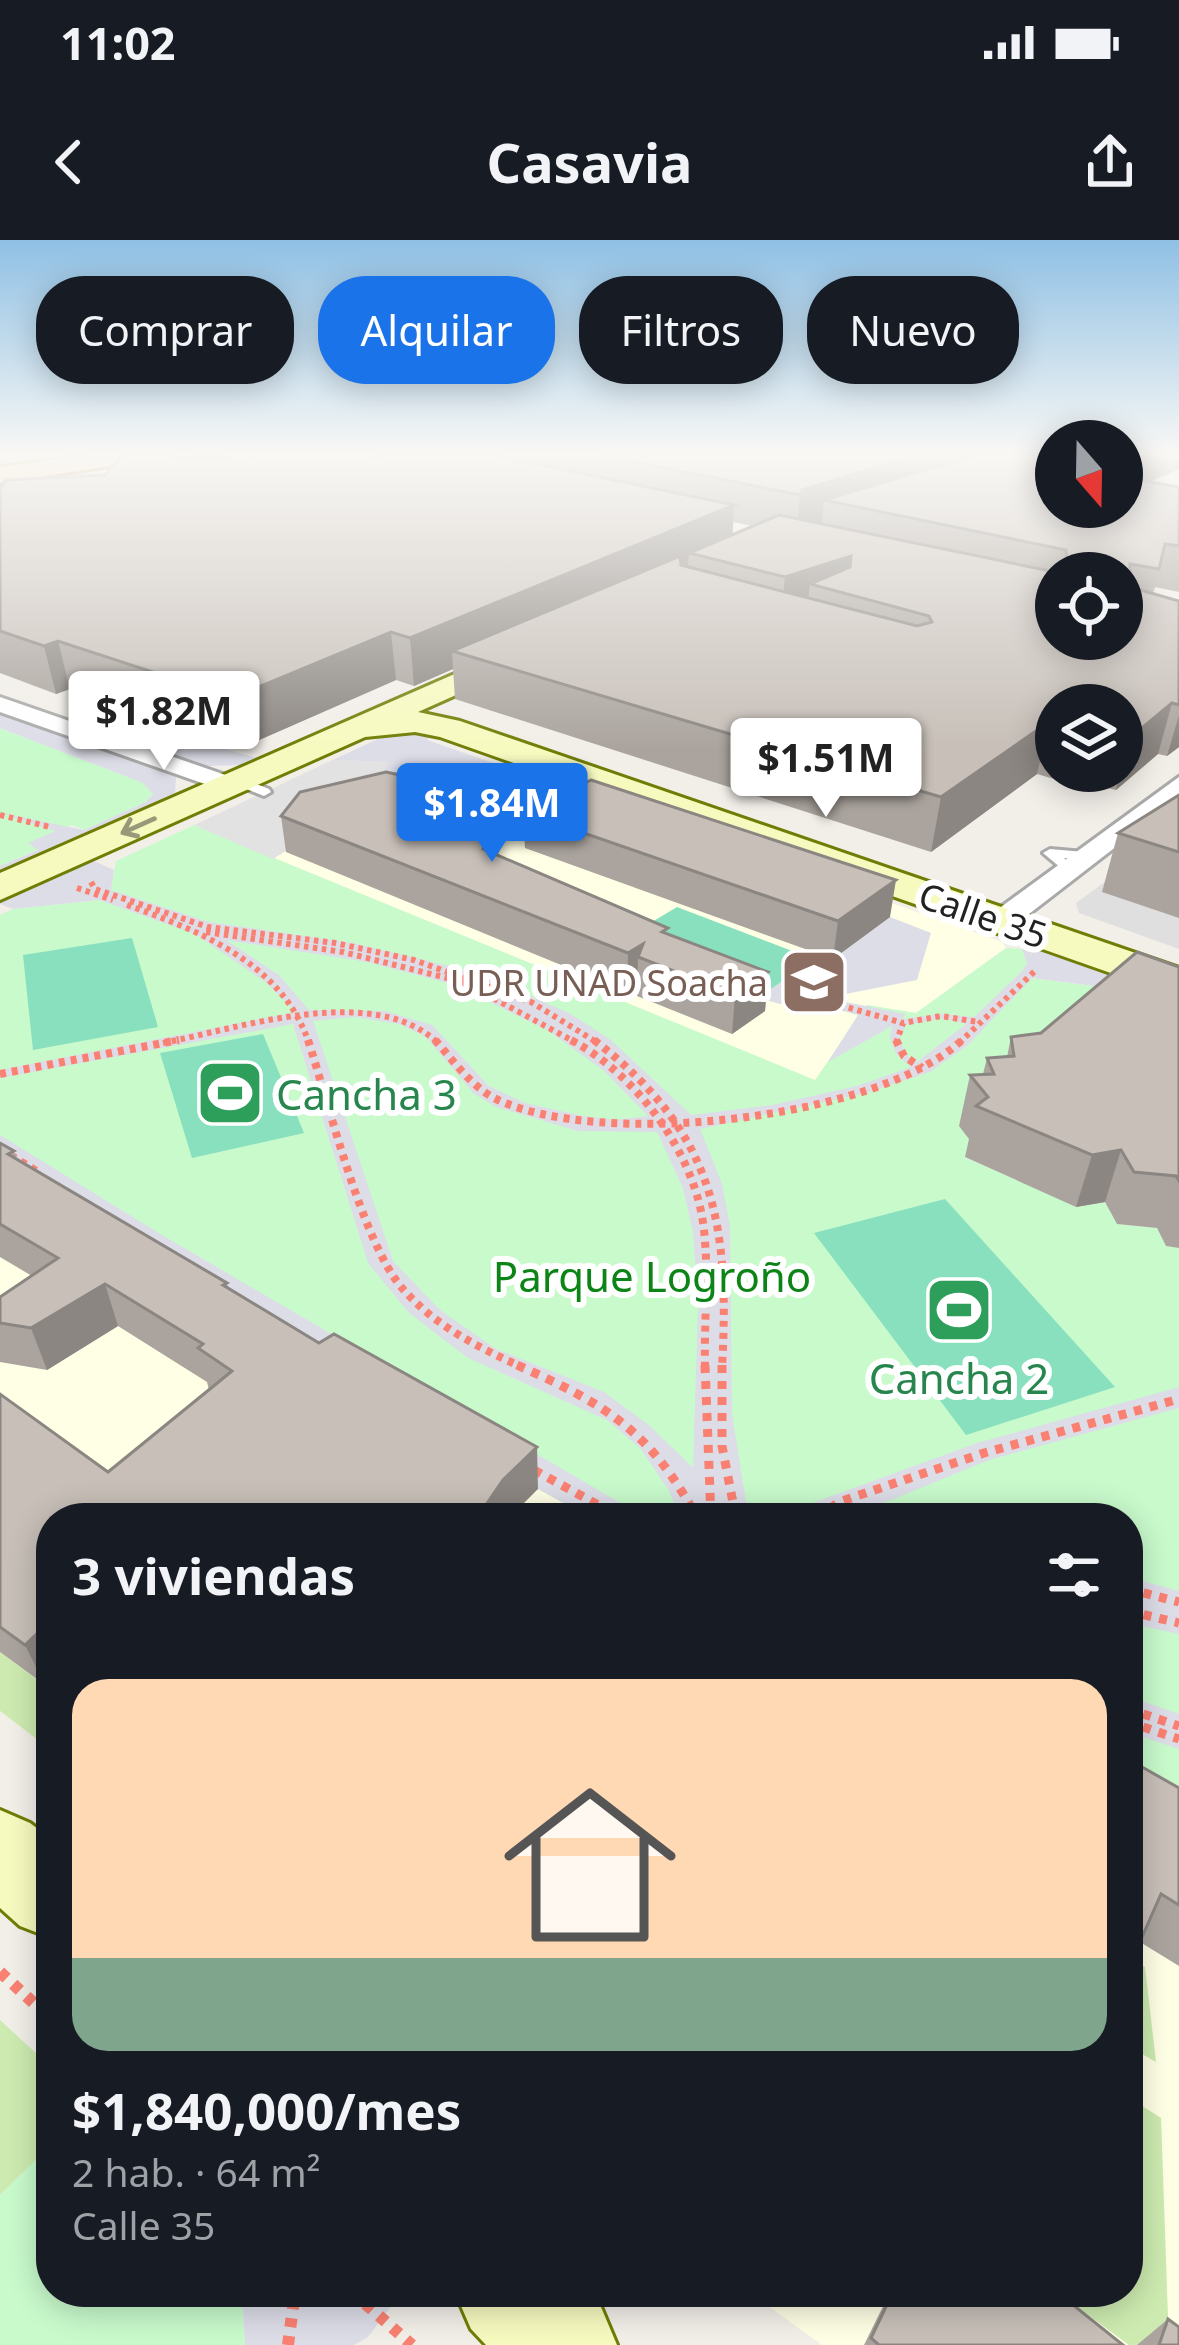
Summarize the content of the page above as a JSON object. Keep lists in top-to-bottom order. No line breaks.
{"streets":{"street":["Calle 35"]},"parks":["Parque Logroño"],"places":{"school or university":["UDR UNAD Soacha"],"sports":["Cancha 3","Cancha 2"]},"north":"bottom","page":{"status":"11:02","header":"Casavia","chip":["Comprar","Alquilar","Filtros","Nuevo"],"price":["$1.82M","$1.51M","$1.84M"],"heading":"3 viviendas","list":[{"name":"$1,840,000/mes","note":"2 hab. · 64 m² · Calle 35"}]}}
